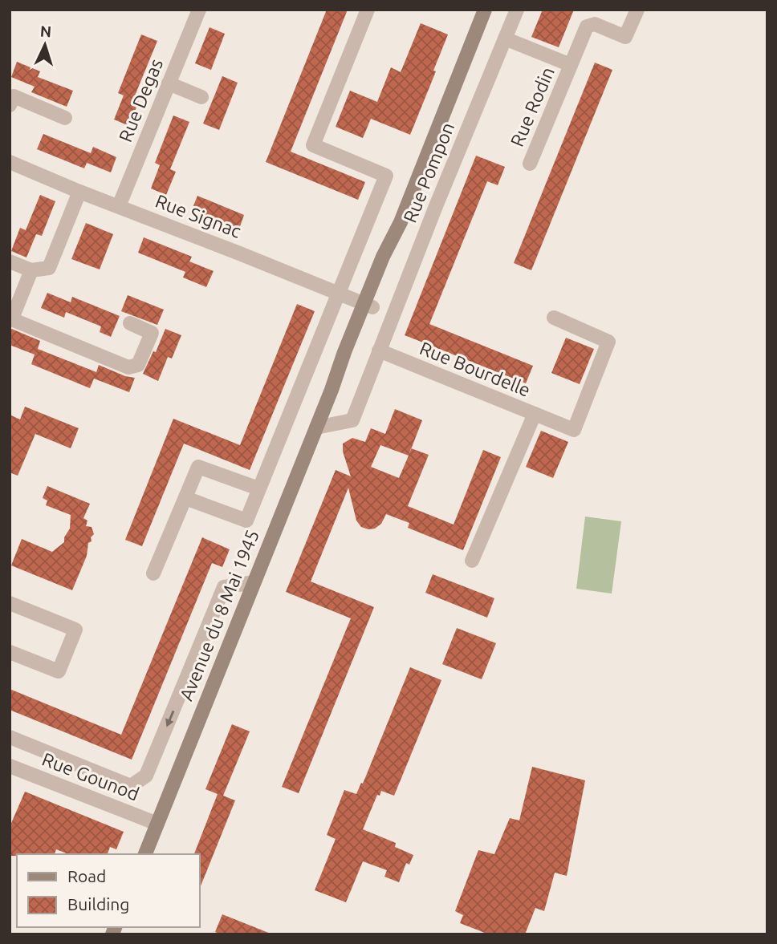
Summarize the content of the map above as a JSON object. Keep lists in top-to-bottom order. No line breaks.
{"streets":{"main road":["Avenue du 8 Mai 1945"],"street":["Rue Degas","Rue Rodin","Rue Pompon","Rue Signac","Rue Bourdelle","Rue Gounod"]},"crossings":[["Rue Degas","Rue Signac"],["Rue Rodin","Rue Pompon"],["Rue Pompon","Rue Bourdelle"],["Rue Pompon","Avenue du 8 Mai 1945"],["Rue Signac","Avenue du 8 Mai 1945"],["Avenue du 8 Mai 1945","Rue Gounod"]],"legend":["Road","Building"],"north":"top"}
